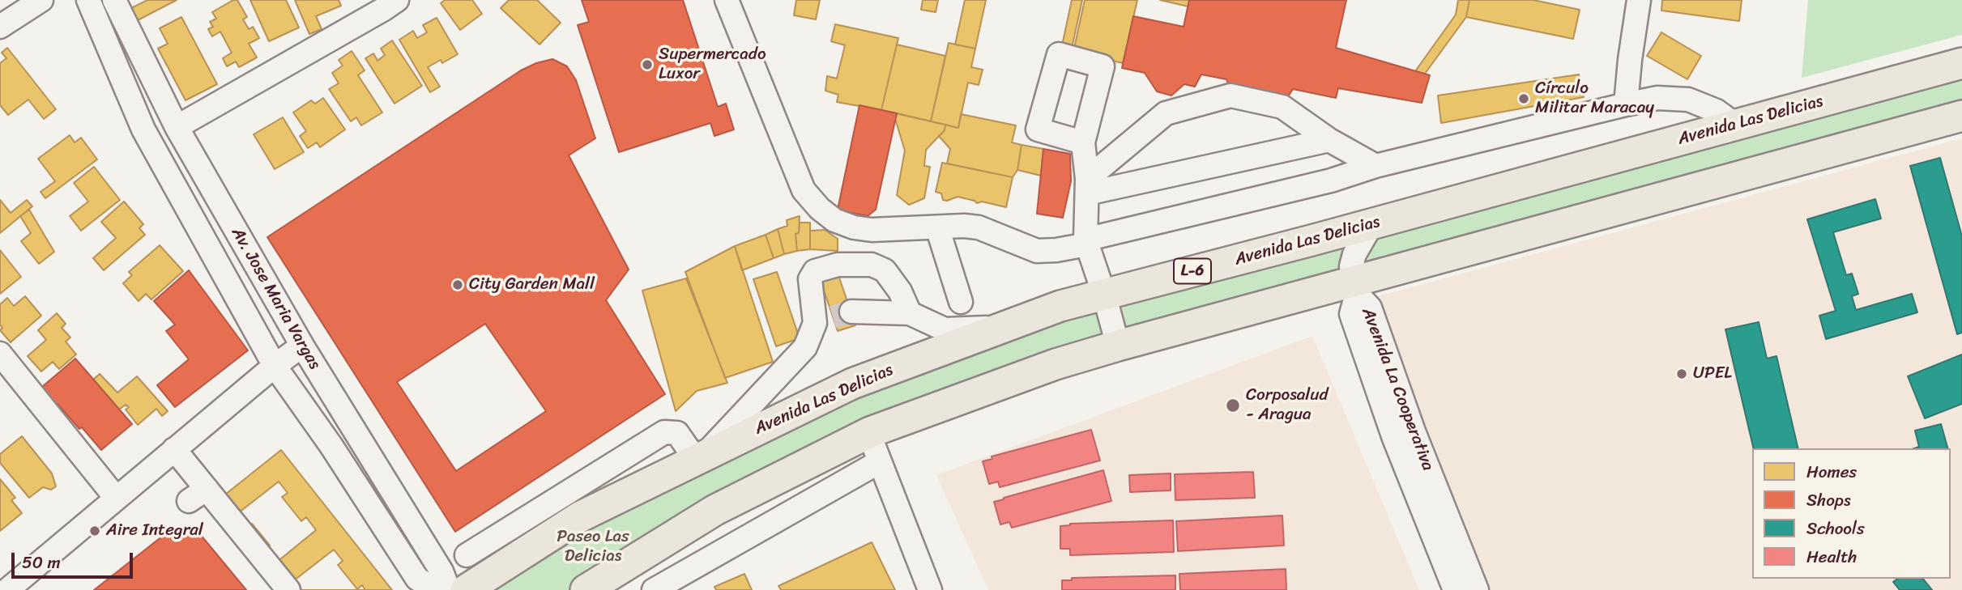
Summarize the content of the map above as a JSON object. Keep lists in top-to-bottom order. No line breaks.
{"streets":{"main road":["Avenida Las Delicias","L-6"],"street":["Av. Jose Maria Vargas","Avenida La Cooperativa"]},"parks":["Paseo Las Delicias"],"places":["Supermercado Luxor","Círculo Militar Maracay","City Garden Mall","UPEL","Corposalud - Aragua","Aire Integral"],"legend":["Homes","Shops","Schools","Health"],"scale_bar":"50 m"}
